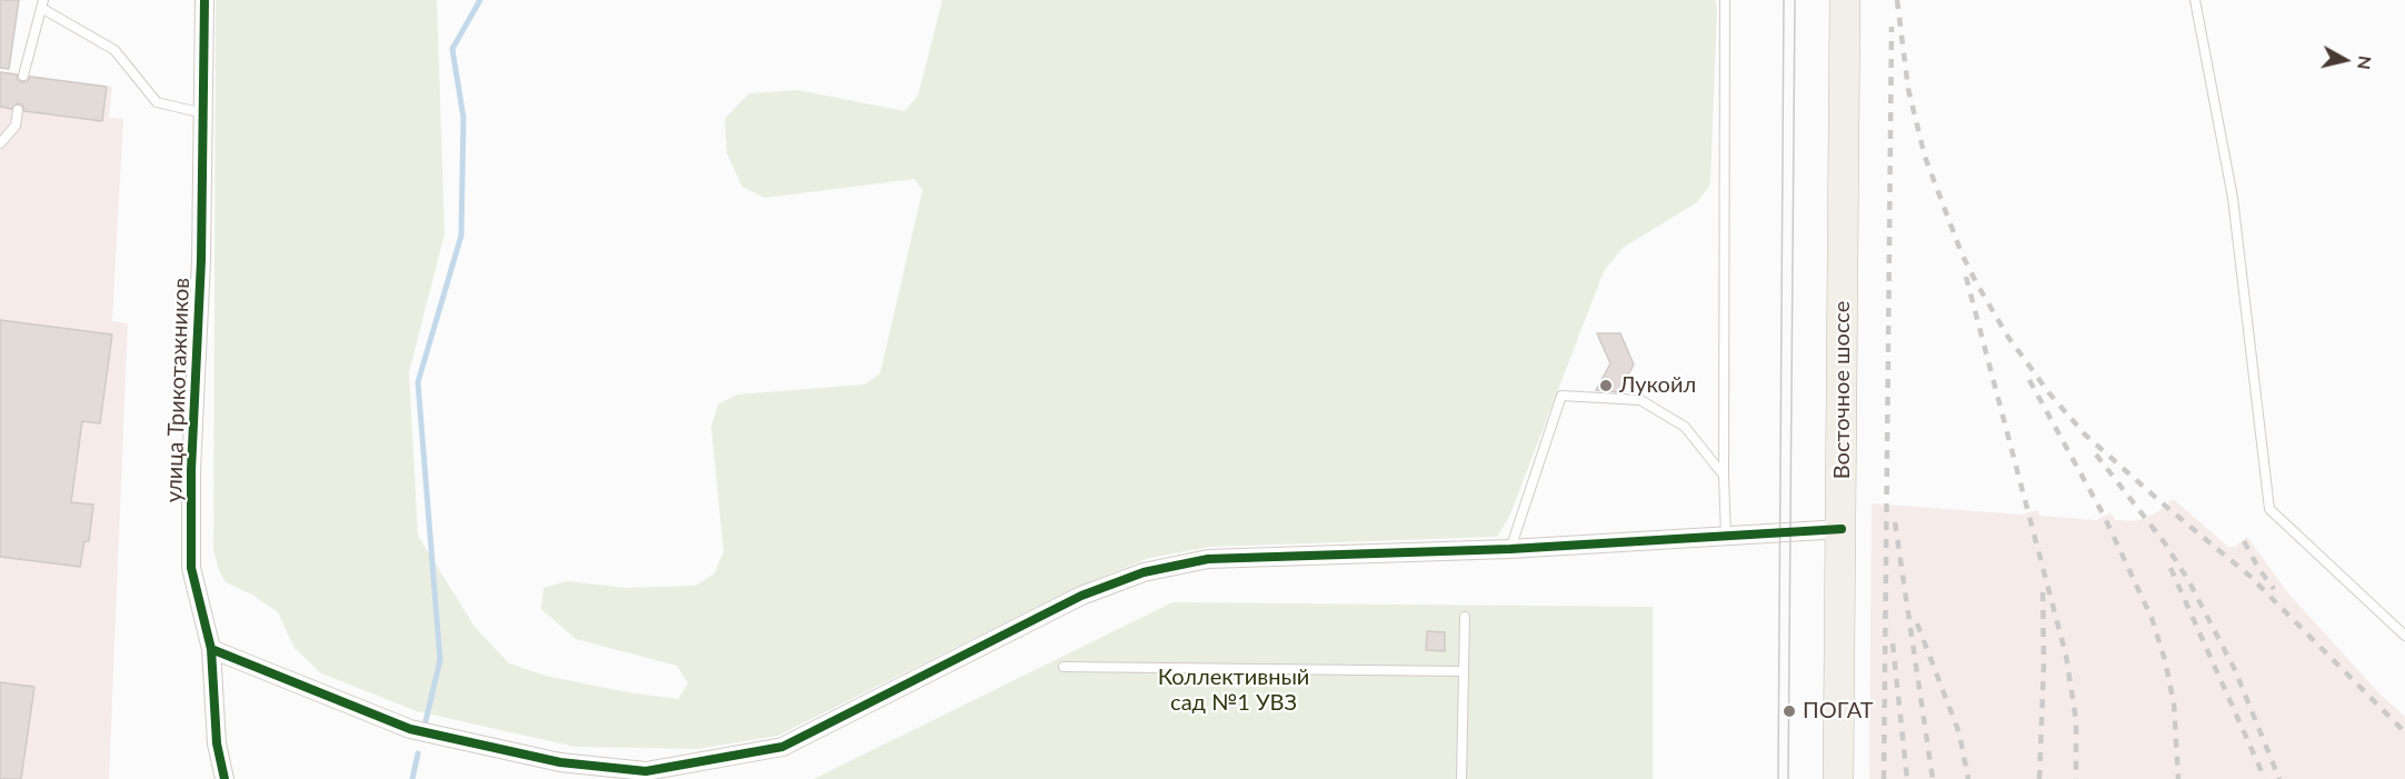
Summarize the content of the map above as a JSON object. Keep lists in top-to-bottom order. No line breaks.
{"streets":{"main road":["Восточное шоссе"],"street":["улица Трикотажников"]},"parks":["Коллективный сад №1 УВЗ"],"places":["Лукойл","ПОГАТ"],"north":"right"}
